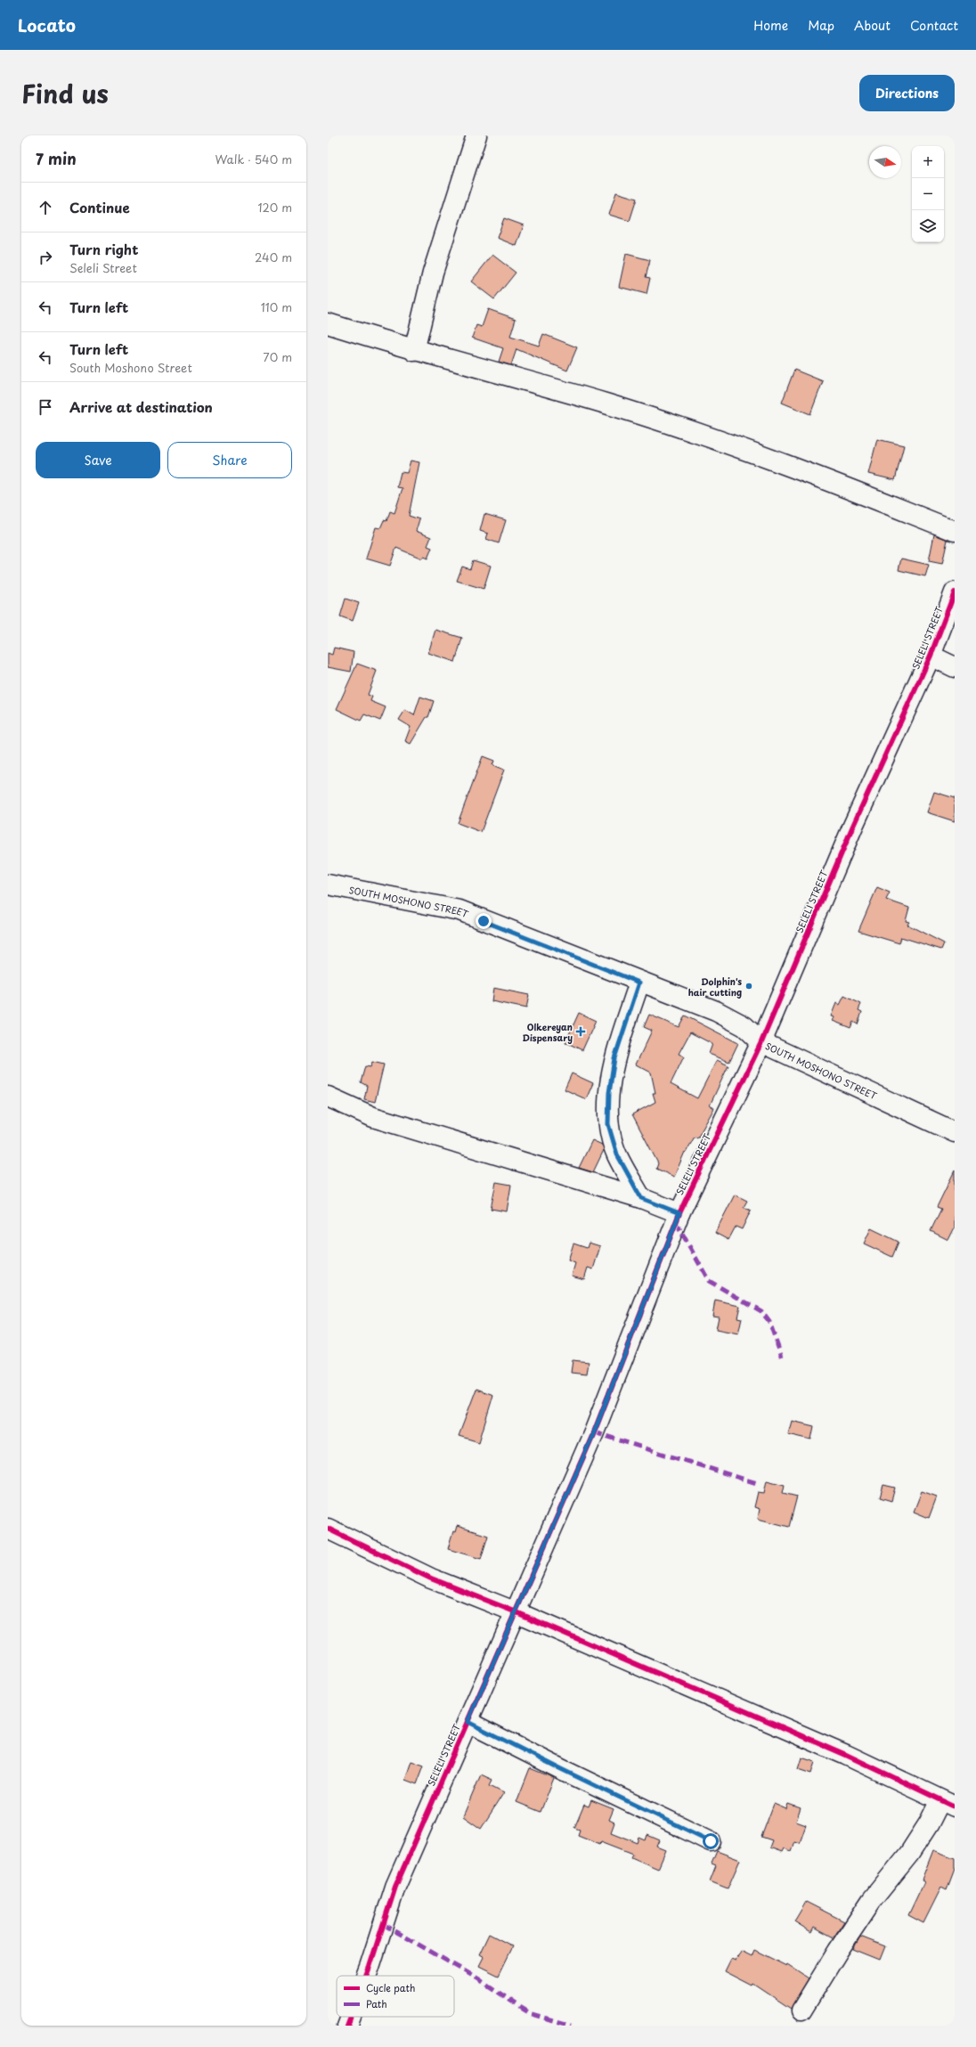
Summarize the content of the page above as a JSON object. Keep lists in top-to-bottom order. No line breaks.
{"streets":{"street":["SELELI STREET","SOUTH MOSHONO STREET"]},"crossings":[["SELELI STREET","SOUTH MOSHONO STREET"]],"places":{"other":["Dolphin's hair cutting"],"health":["Olkereyan Dispensary"]},"legend":["Cycle path","Path"],"north":"right","page":{"header":"Locato","nav":["Home","Map","About","Contact"],"title":"Find us","buttons":["Directions",["Save","Share"]],"heading":["7 min","Walk · 540 m"],"map_buttons":["+","−"],"list":[["Continue","120 m"],["Turn right","Seleli Street","240 m"],["Turn left","110 m"],["Turn left","South Moshono Street","70 m"],"Arrive at destination"]}}
